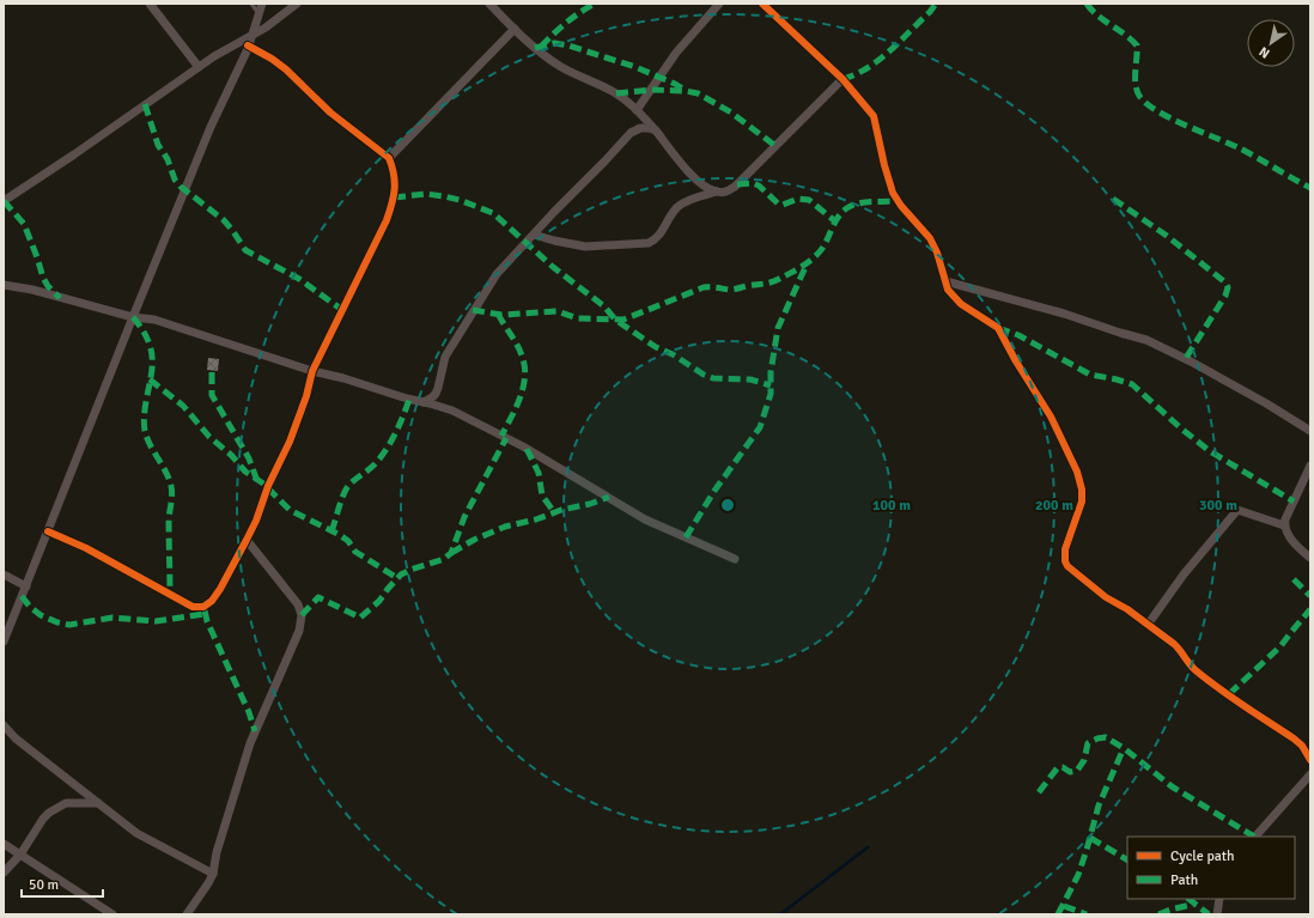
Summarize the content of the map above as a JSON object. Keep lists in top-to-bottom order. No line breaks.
{"legend":["Cycle path","Path"],"scale_bar":"50 m","north":"bottom left","rings":["100 m","200 m","300 m"]}
